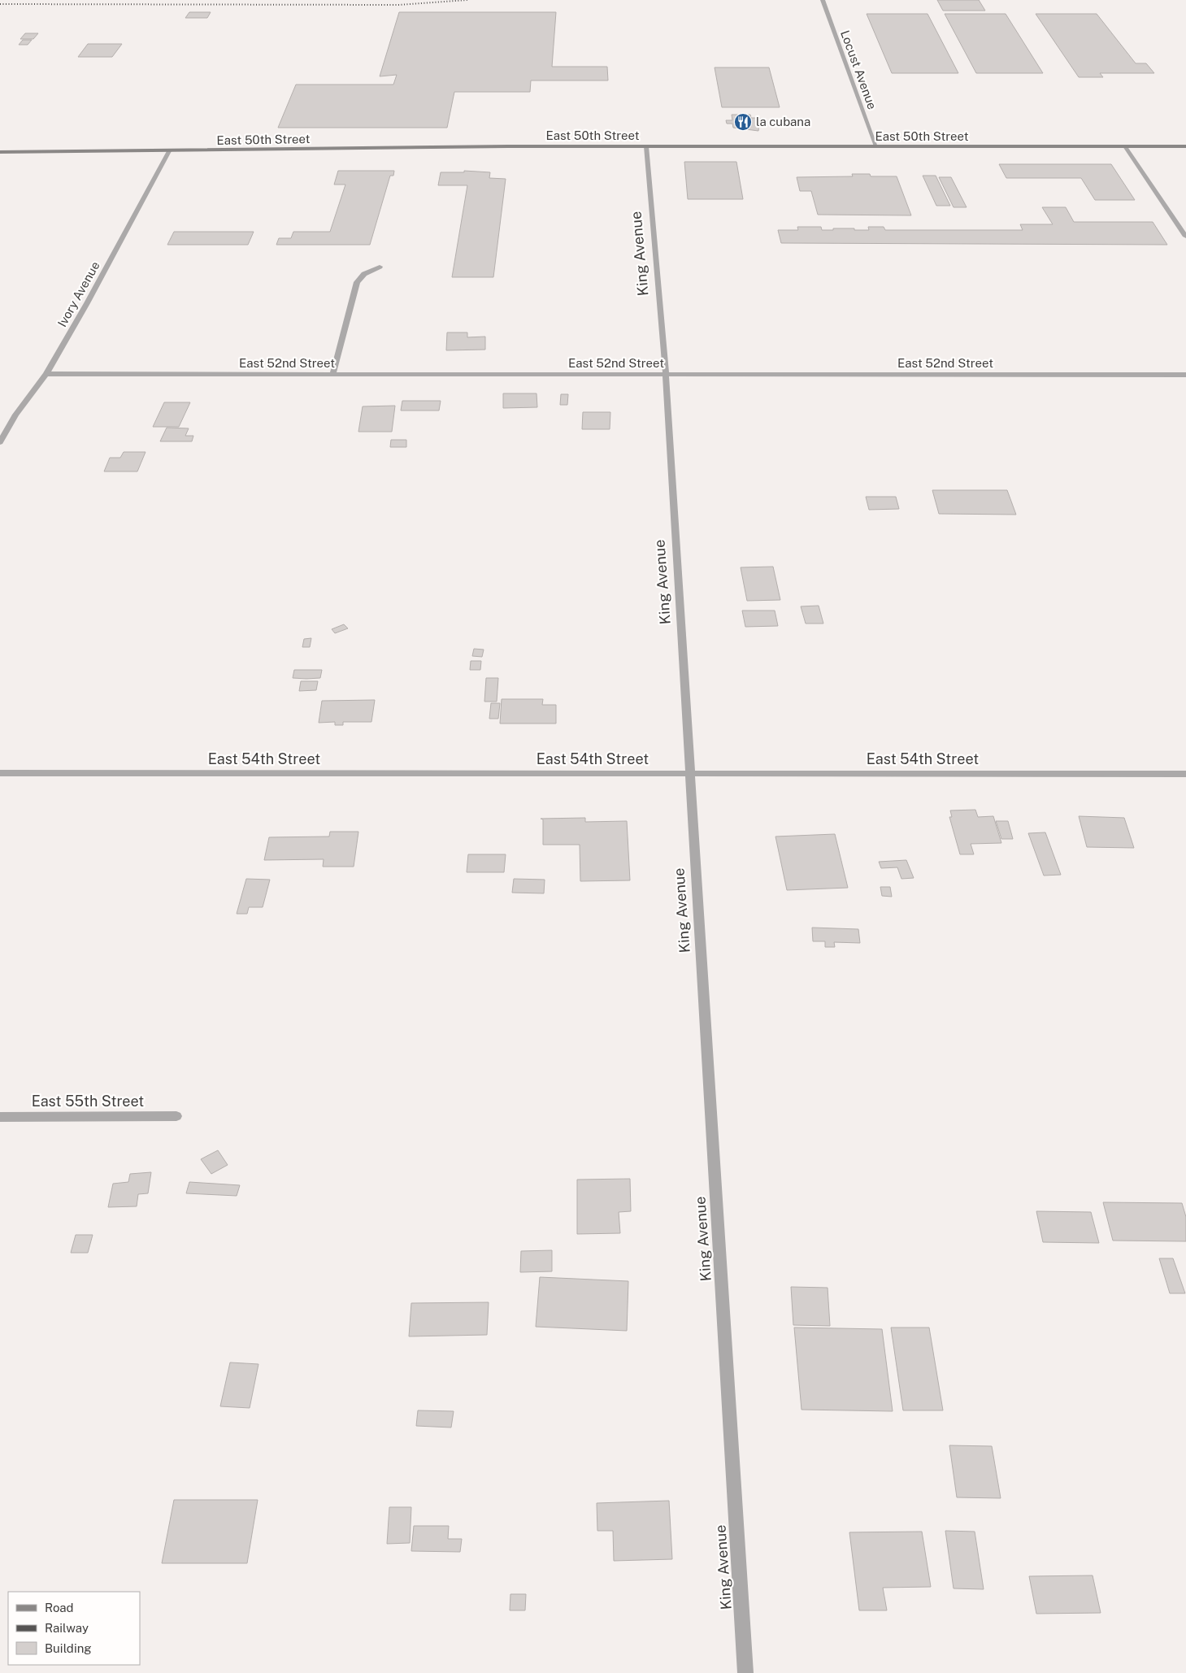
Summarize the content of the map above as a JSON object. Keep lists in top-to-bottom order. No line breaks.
{"streets":{"main road":["East 50th Street"],"street":["Locust Avenue","King Avenue","Ivory Avenue","East 52nd Street","East 54th Street","East 55th Street"]},"crossings":[["Locust Avenue","East 50th Street"],["East 50th Street","King Avenue"],["East 50th Street","Ivory Avenue"],["King Avenue","East 52nd Street"],["King Avenue","East 54th Street"],["Ivory Avenue","East 52nd Street"]],"places":{"restaurant":["la cubana"]},"legend":["Road","Railway","Building"]}
